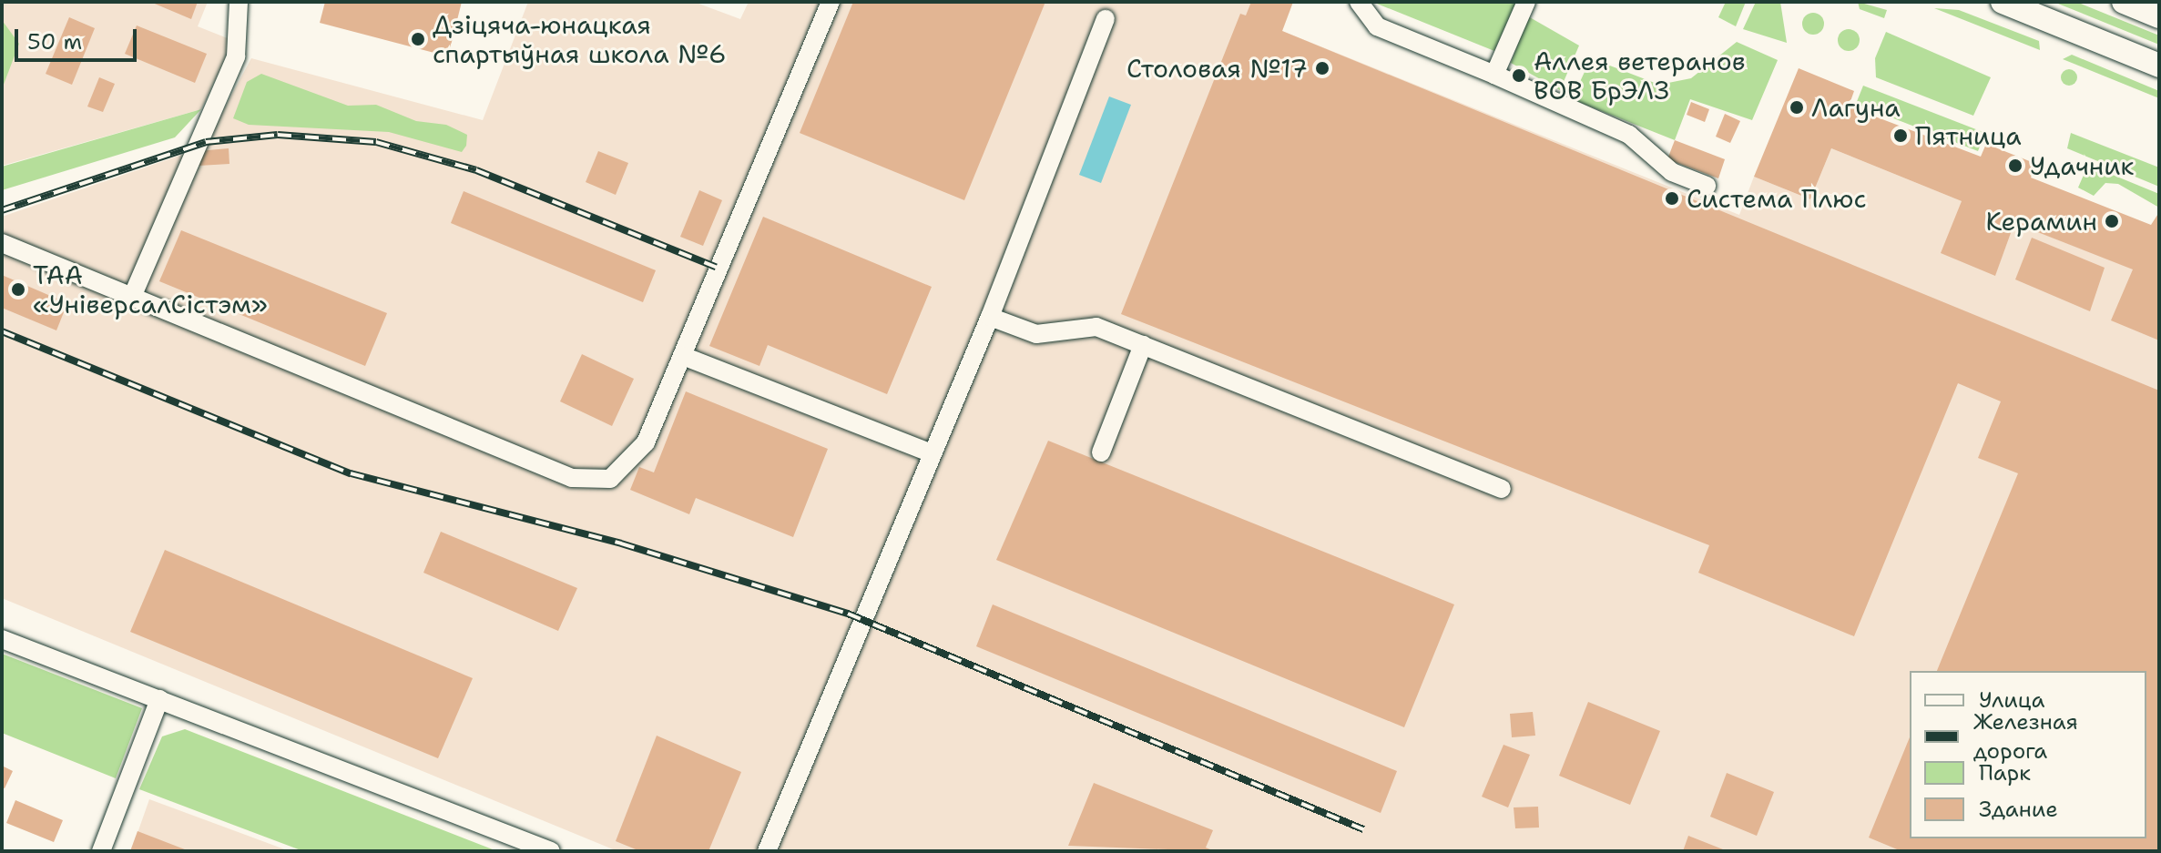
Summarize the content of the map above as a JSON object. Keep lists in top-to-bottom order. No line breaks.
{"places":["Дзіцяча-юнацкая спартыўная школа №6","Столовая №17","Аллея ветеранов ВОВ БрЭЛЗ","Лагуна","Пятница","Удачник","Система Плюс","Керамин","ТАА «УніверсалСістэм»"],"legend":["Улица","Железная дорога","Парк","Здание"],"scale_bar":"50 m"}
